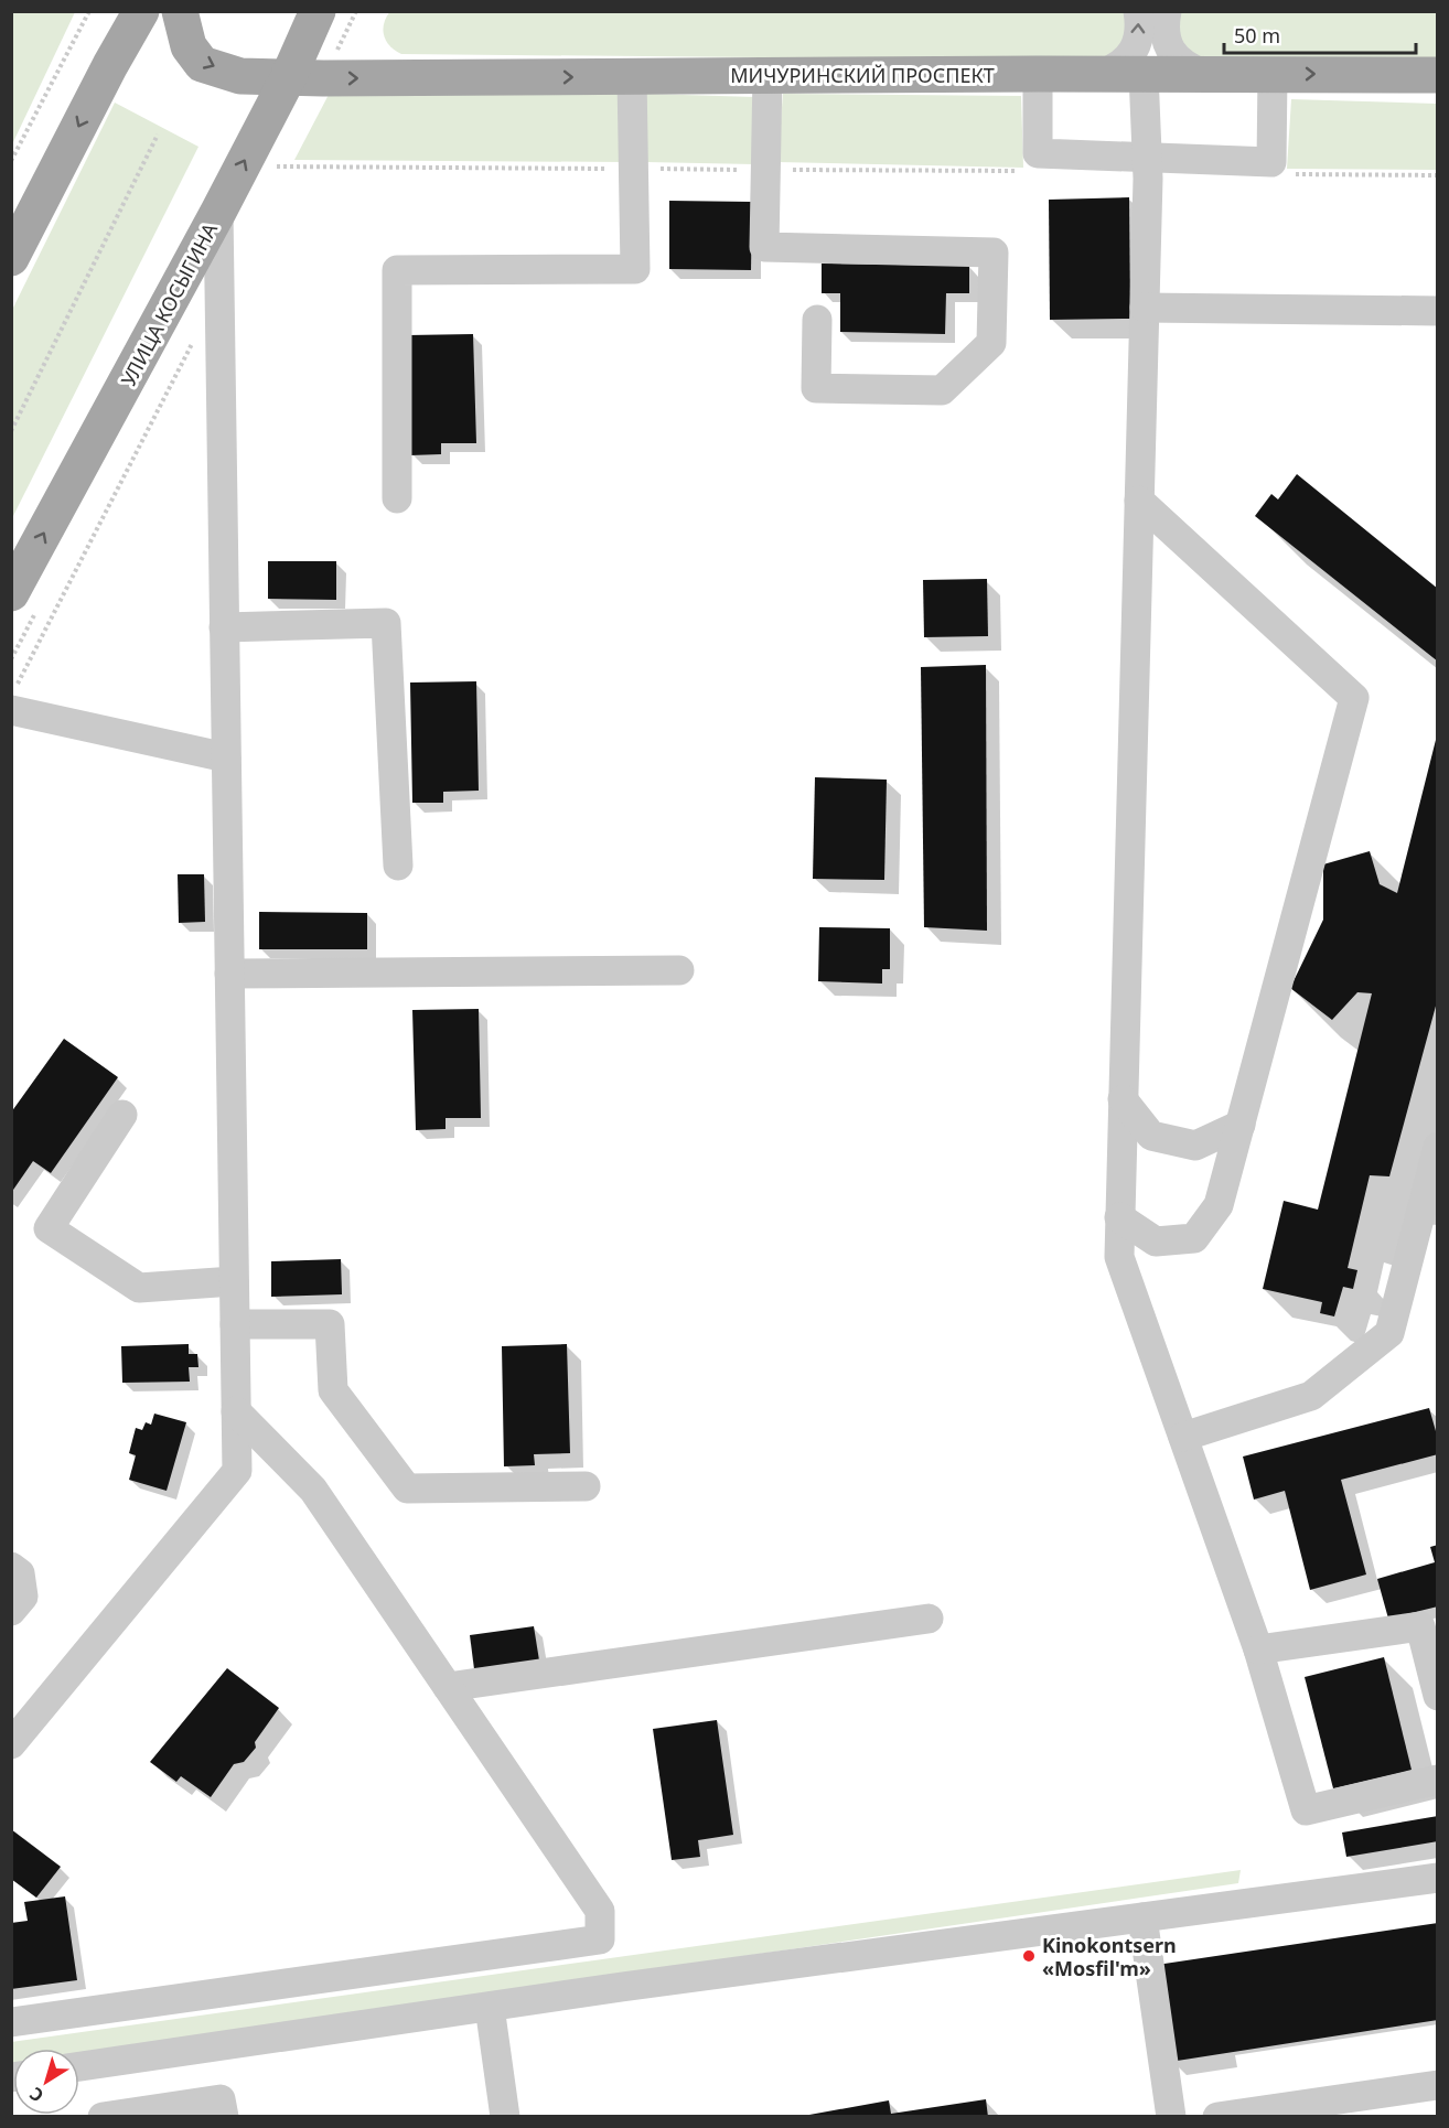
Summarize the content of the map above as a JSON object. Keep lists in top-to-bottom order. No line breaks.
{"streets":{"main road":["МИЧУРИНСКИЙ ПРОСПЕКТ","УЛИЦА КОСЫГИНА"]},"crossings":[["МИЧУРИНСКИЙ ПРОСПЕКТ","УЛИЦА КОСЫГИНА"]],"one_way":["МИЧУРИНСКИЙ ПРОСПЕКТ"],"places":["Kinokontsern «Mosfil'm»"],"scale_bar":"50 m","north":"bottom left"}
